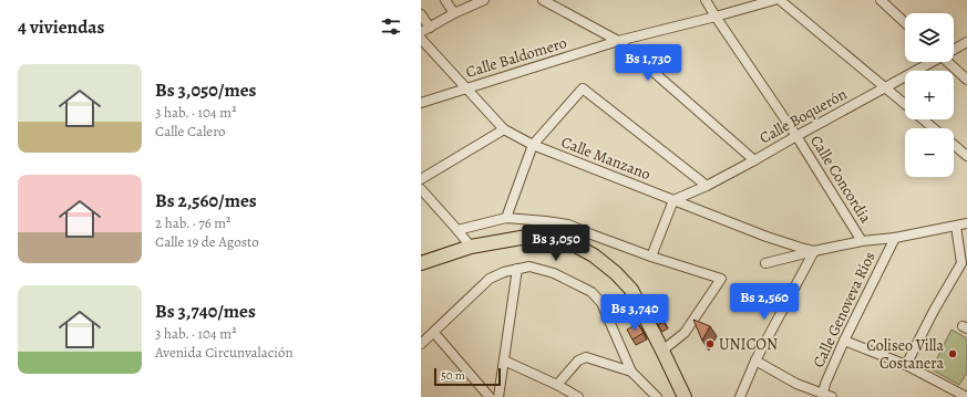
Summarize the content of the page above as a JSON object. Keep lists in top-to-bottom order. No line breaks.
{"streets":{"street":["Calle Baldomero","Calle Boquerón","Calle Manzano","Calle Concordia","Calle Genoveva Ríos"]},"crossings":[["Calle Baldomero","Calle Manzano"],["Calle Baldomero","Calle Concordia"],["Calle Boquerón","Calle Manzano"],["Calle Boquerón","Calle Concordia"]],"places":["UNICON","Coliseo Villa Costanera"],"scale_bar":"50 m","page":{"heading":"4 viviendas","map_buttons":["+","−"],"price":["Bs 1,730","Bs 3,050","Bs 2,560","Bs 3,740"],"list":[{"name":"Bs 3,050/mes","note":"3 hab. · 104 m² · Calle Calero"},{"name":"Bs 2,560/mes","note":"2 hab. · 76 m² · Calle 19 de Agosto"},{"name":"Bs 3,740/mes","note":"3 hab. · 104 m² · Avenida Circunvalación"}],"scale":"50 m"}}
